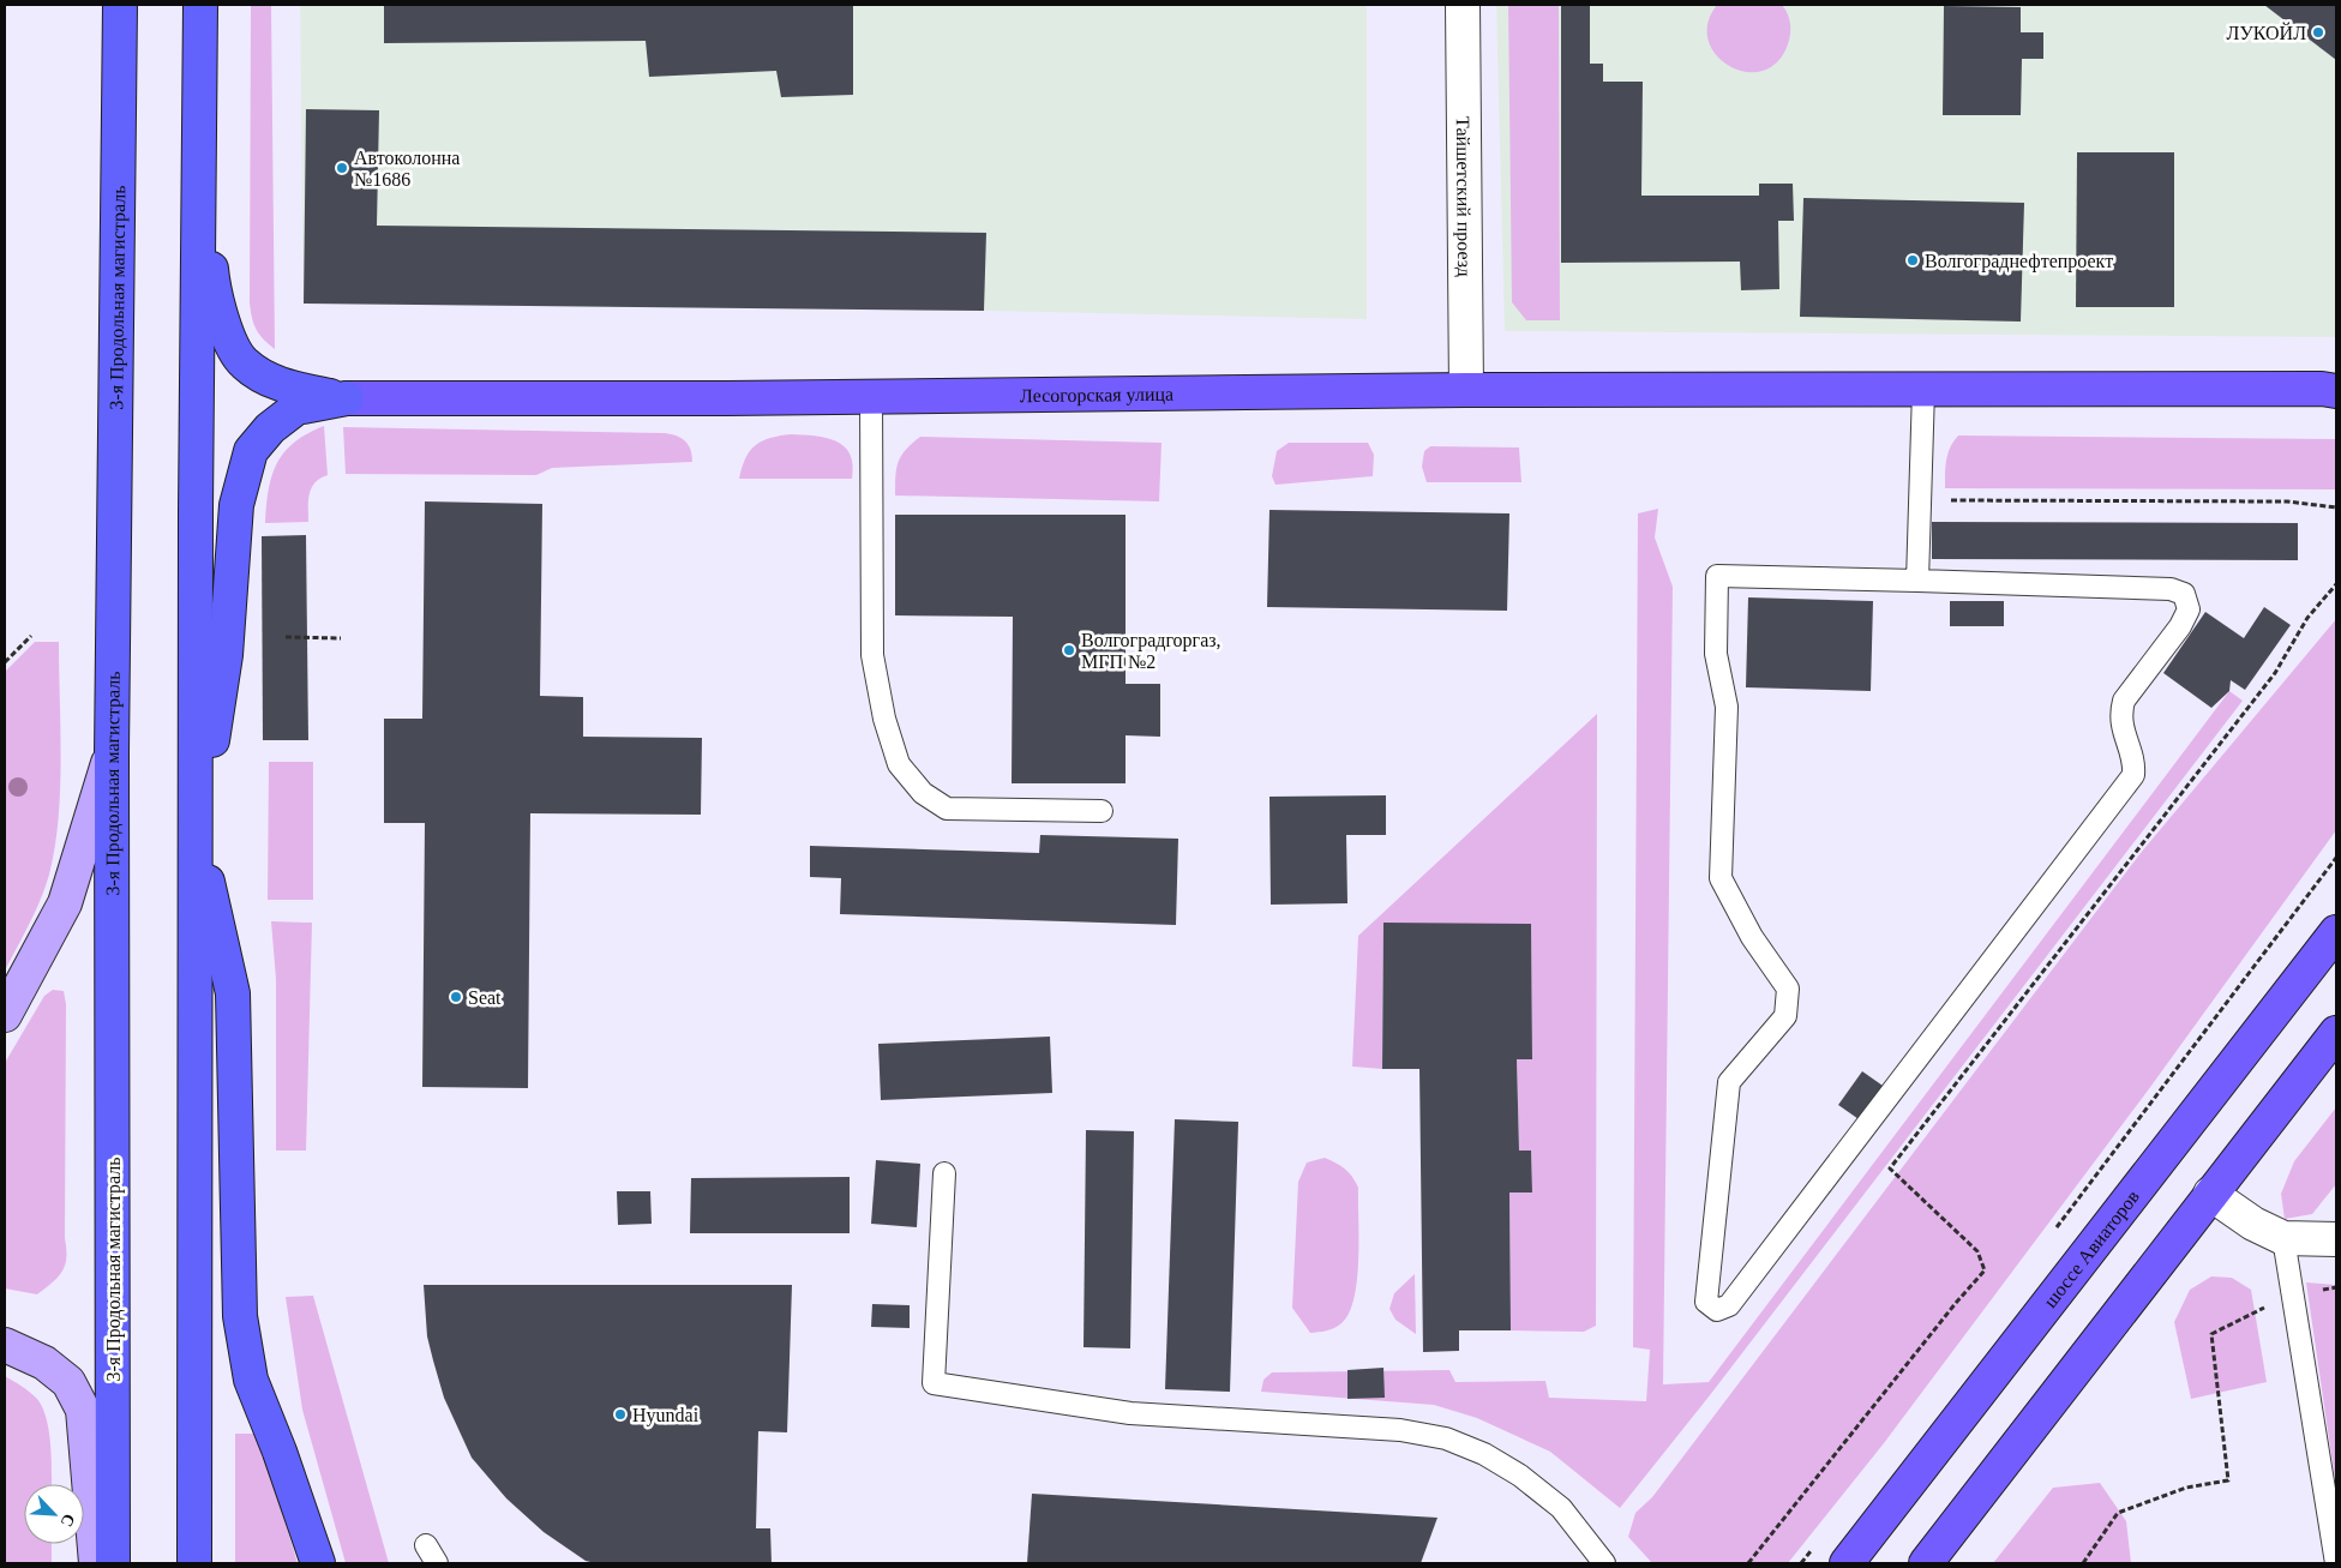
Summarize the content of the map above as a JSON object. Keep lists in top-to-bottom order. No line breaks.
{"streets":{"highway":["3-я Продольная магистраль"],"main road":["Лесогорская улица","шоссе Авиаторов"],"street":["Тайшетский проезд"]},"crossings":[["Тайшетский проезд","Лесогорская улица"]],"places":["ЛУКОЙЛ","Автоколонна №1686","Волгограднефтепроект","Волгоградгоргаз, МГП №2","Seat","Hyundai"],"north":"bottom right"}
